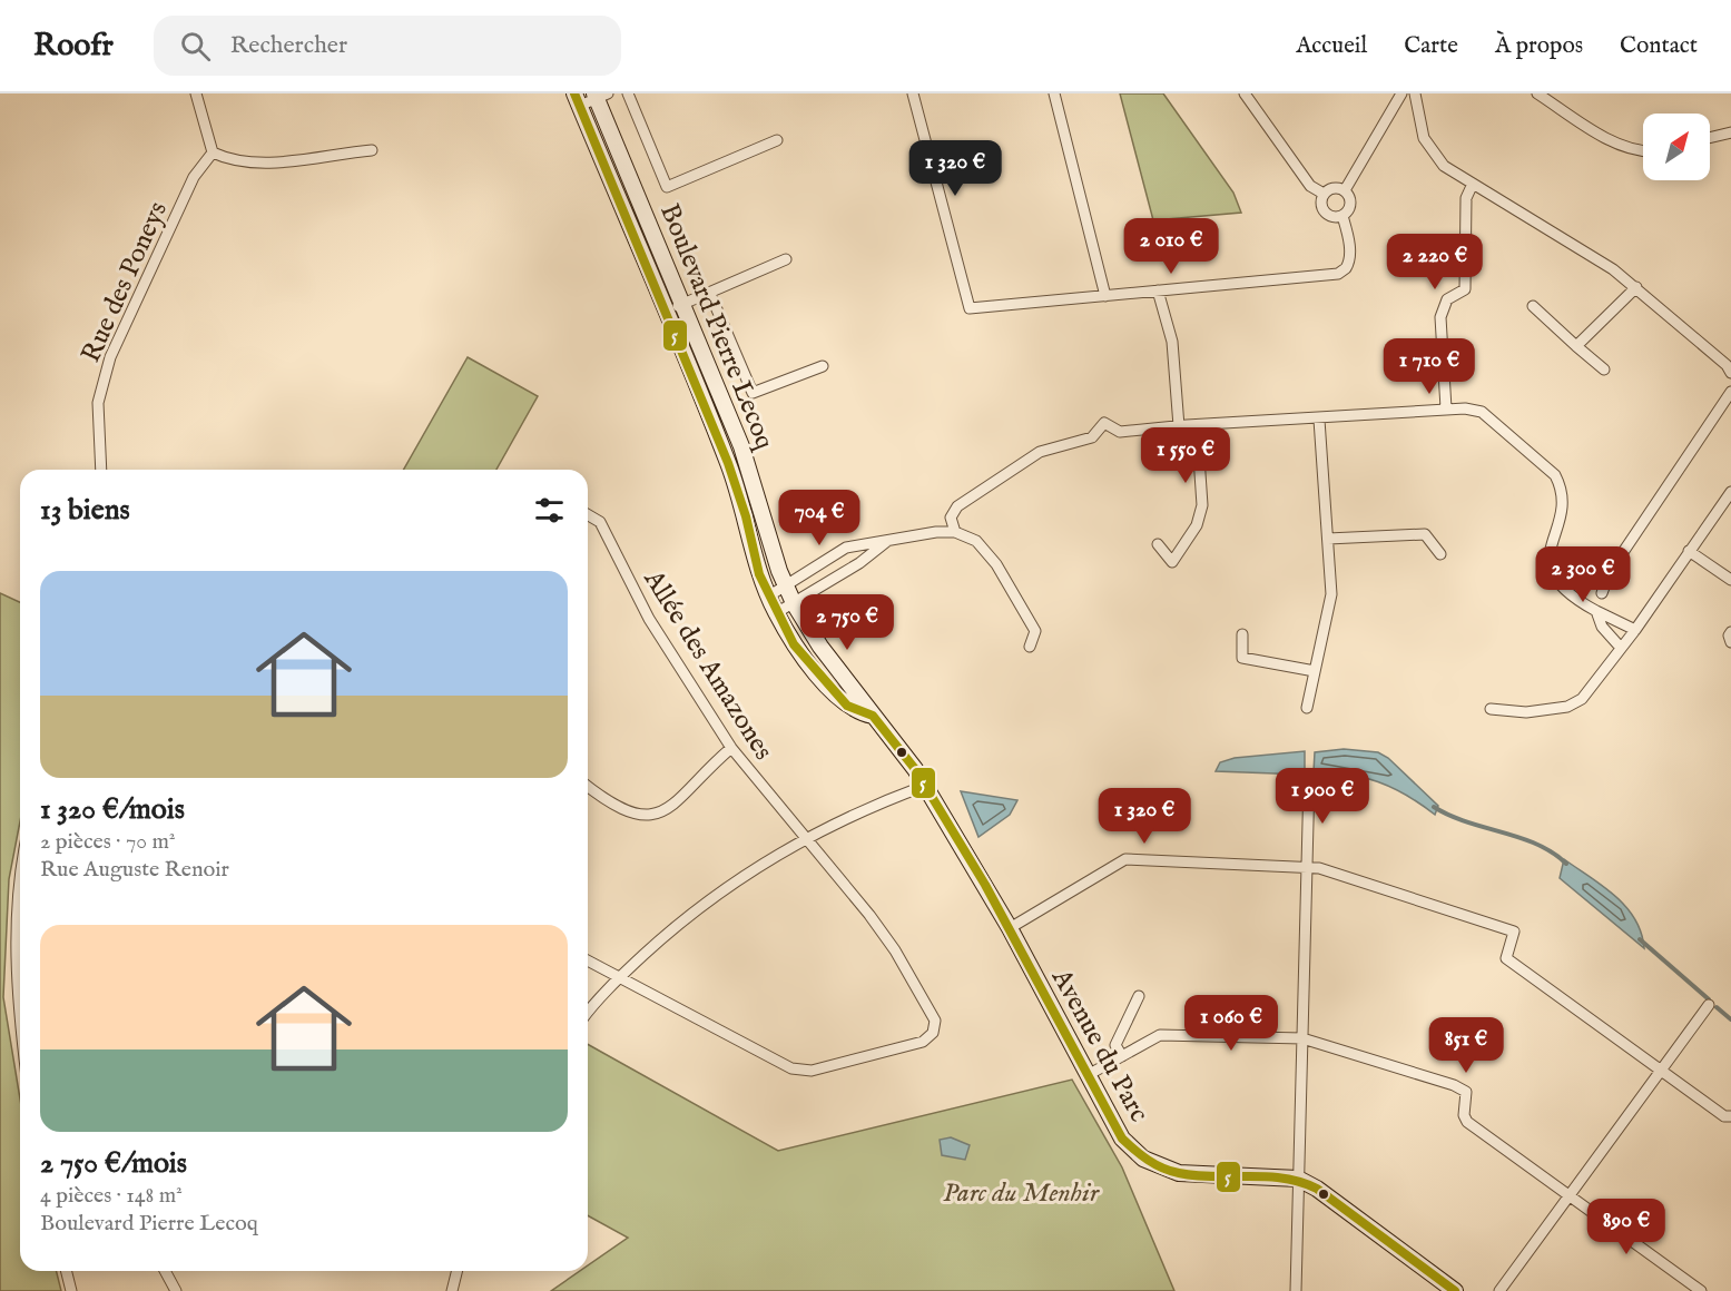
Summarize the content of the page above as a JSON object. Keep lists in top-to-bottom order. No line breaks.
{"streets":{"street":["Rue des Poneys","Boulevard Pierre Lecoq","Allée des Amazones","Avenue du Parc"]},"crossings":[["Boulevard Pierre Lecoq","Avenue du Parc"]],"parks":["Parc du Menhir"],"lines":["transit line 5"],"north":"top right","page":{"header":"Roofr","search":"Rechercher","nav":["Accueil","Carte","À propos","Contact"],"price":["1 320 €","2 010 €","2 220 €","1 710 €","1 550 €","704 €","2 300 €","2 750 €","1 900 €","1 320 €","1 060 €","851 €","890 €"],"heading":"13 biens","list":[{"name":"1 320 €/mois","note":"2 pièces · 70 m² · Rue Auguste Renoir"},{"name":"2 750 €/mois","note":"4 pièces · 148 m² · Boulevard Pierre Lecoq"}]}}
